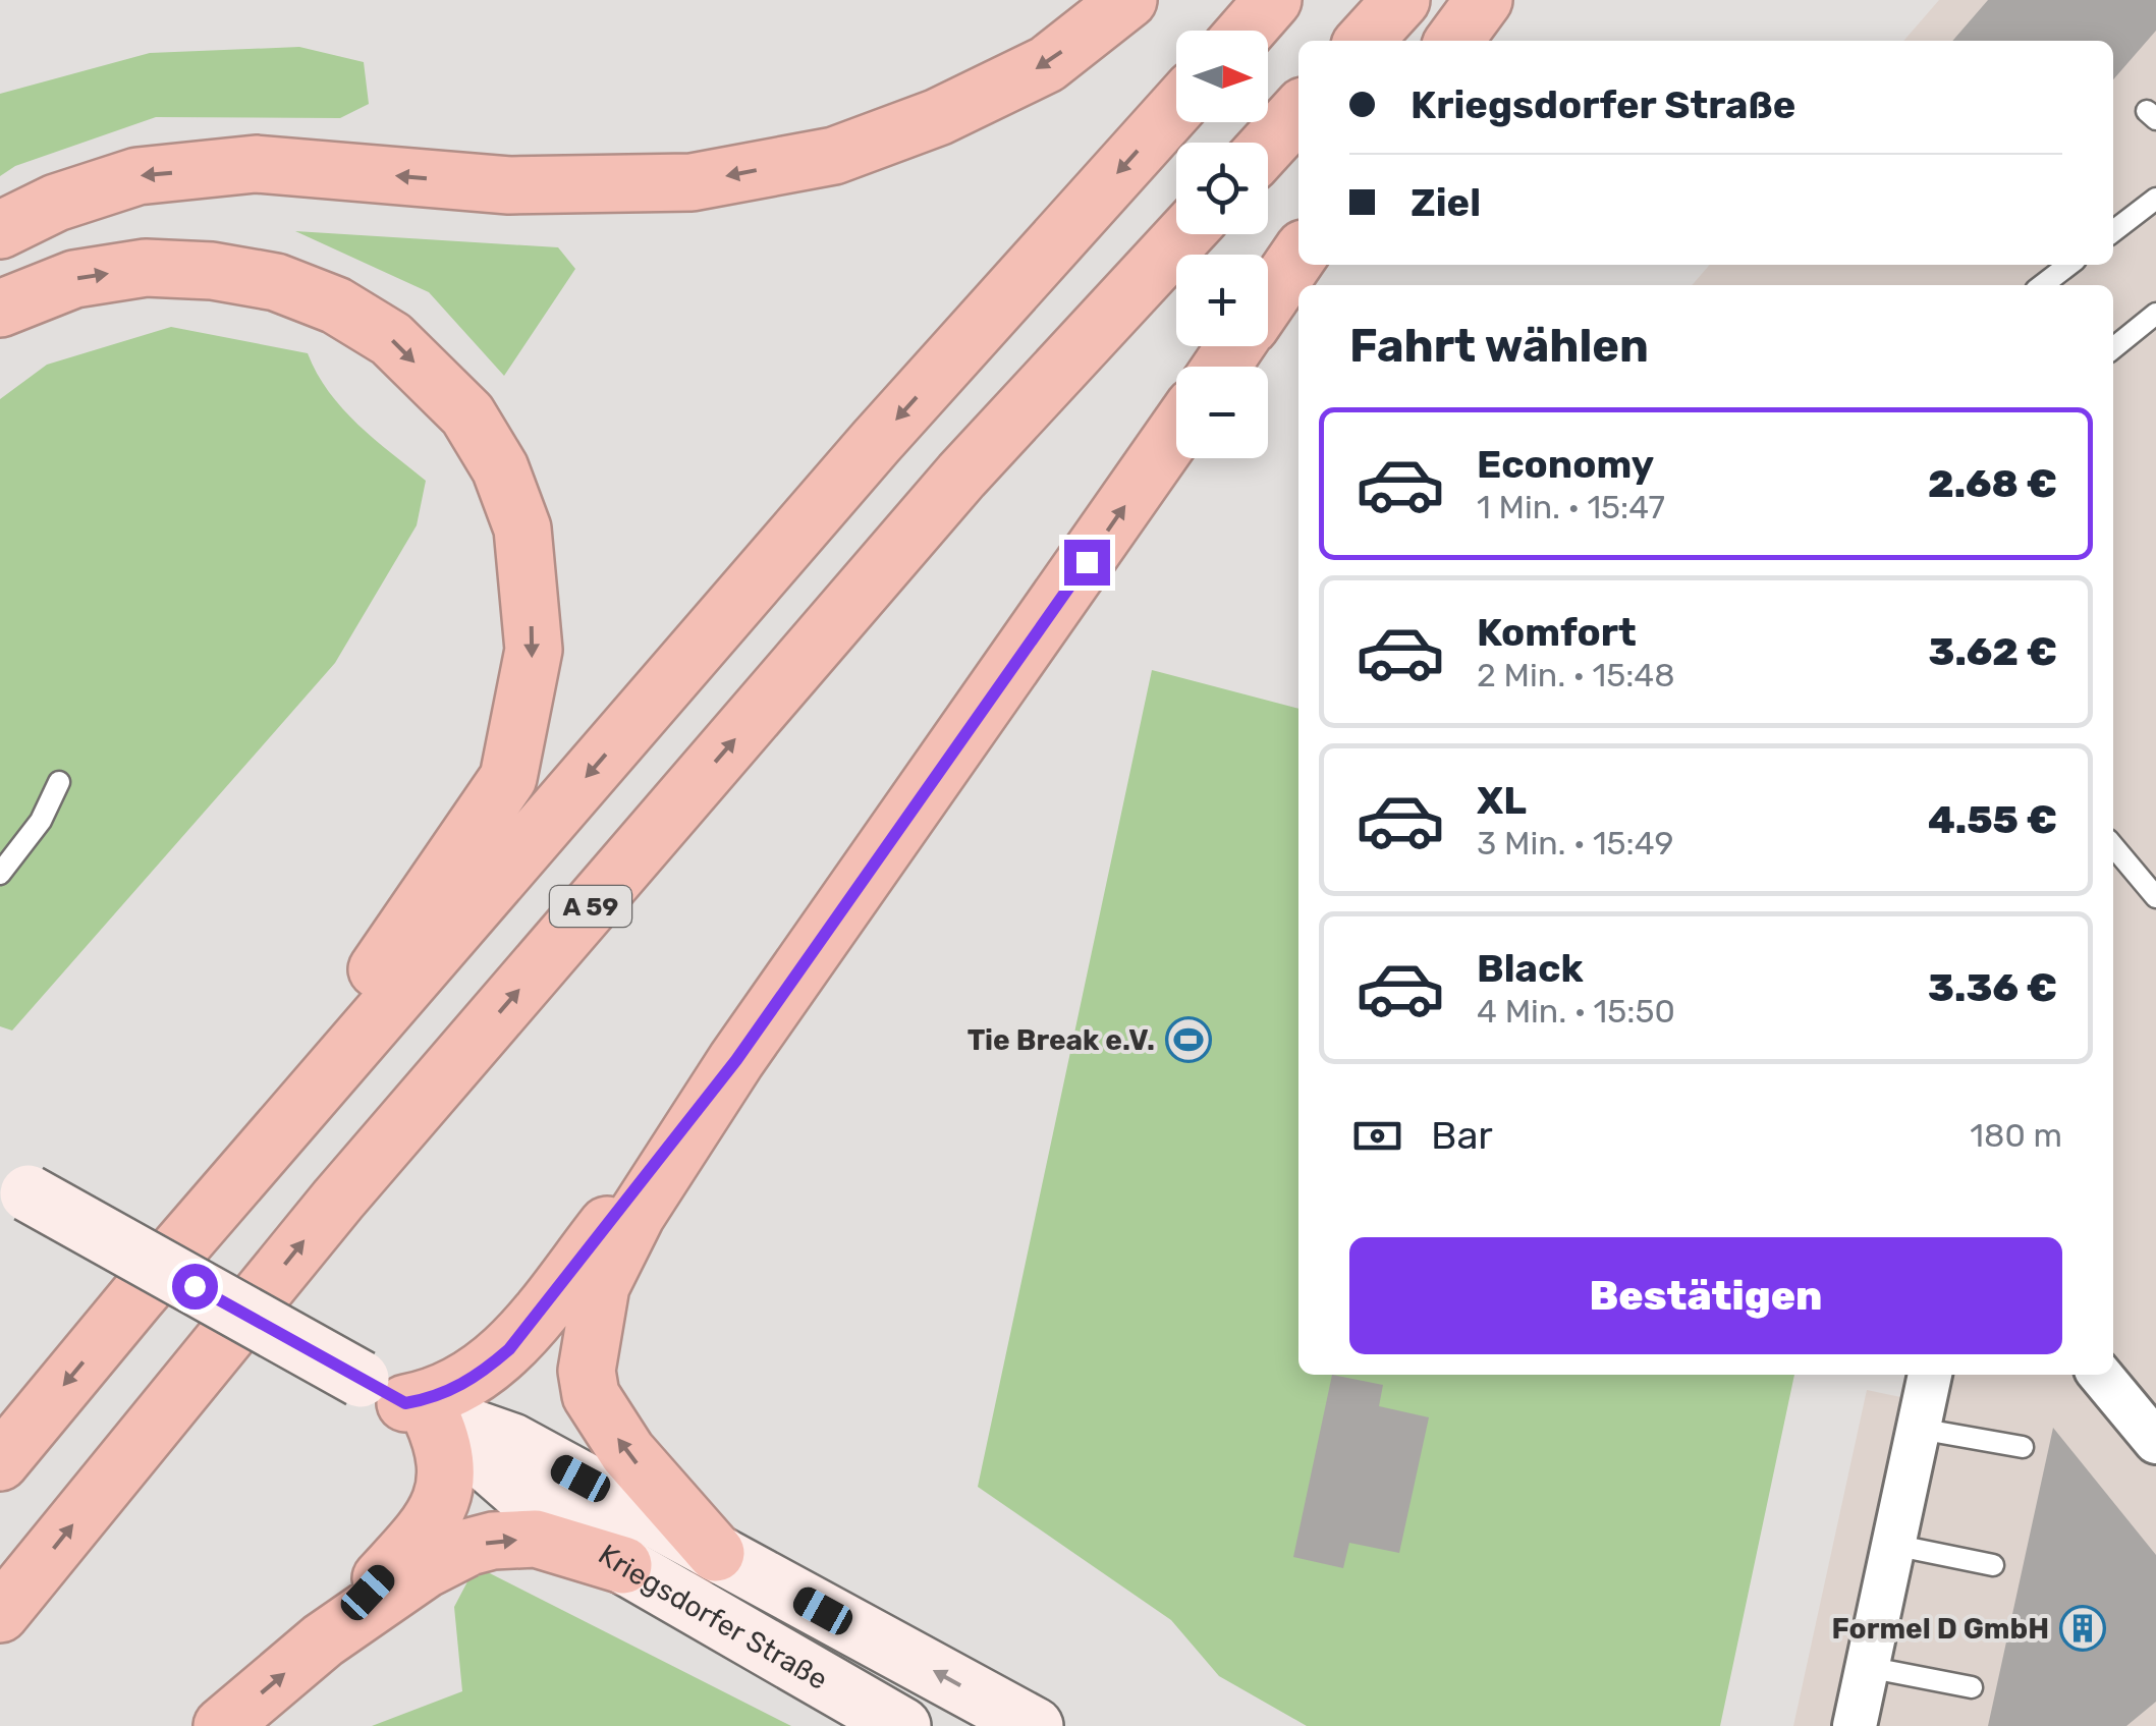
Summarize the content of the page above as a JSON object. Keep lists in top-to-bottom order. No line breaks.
{"streets":{"highway":["A 59"],"main road":["Kriegsdorfer Straße"]},"places":{"sports":["Tie Break e.V."],"building":["Formel D GmbH"]},"north":"right","page":{"map_buttons":["+","−"],"banner":["Kriegsdorfer Straße","Ziel"],"heading":"Fahrt wählen","list":[{"name":"Economy","note":"1 Min. · 15:47","value":"2.68 €"},{"name":"Komfort","note":"2 Min. · 15:48","value":"3.62 €"},{"name":"XL","note":"3 Min. · 15:49","value":"4.55 €"},{"name":"Black","note":"4 Min. · 15:50","value":"3.36 €"}],"pay":["Bar","180 m"],"buttons":"Bestätigen"}}
